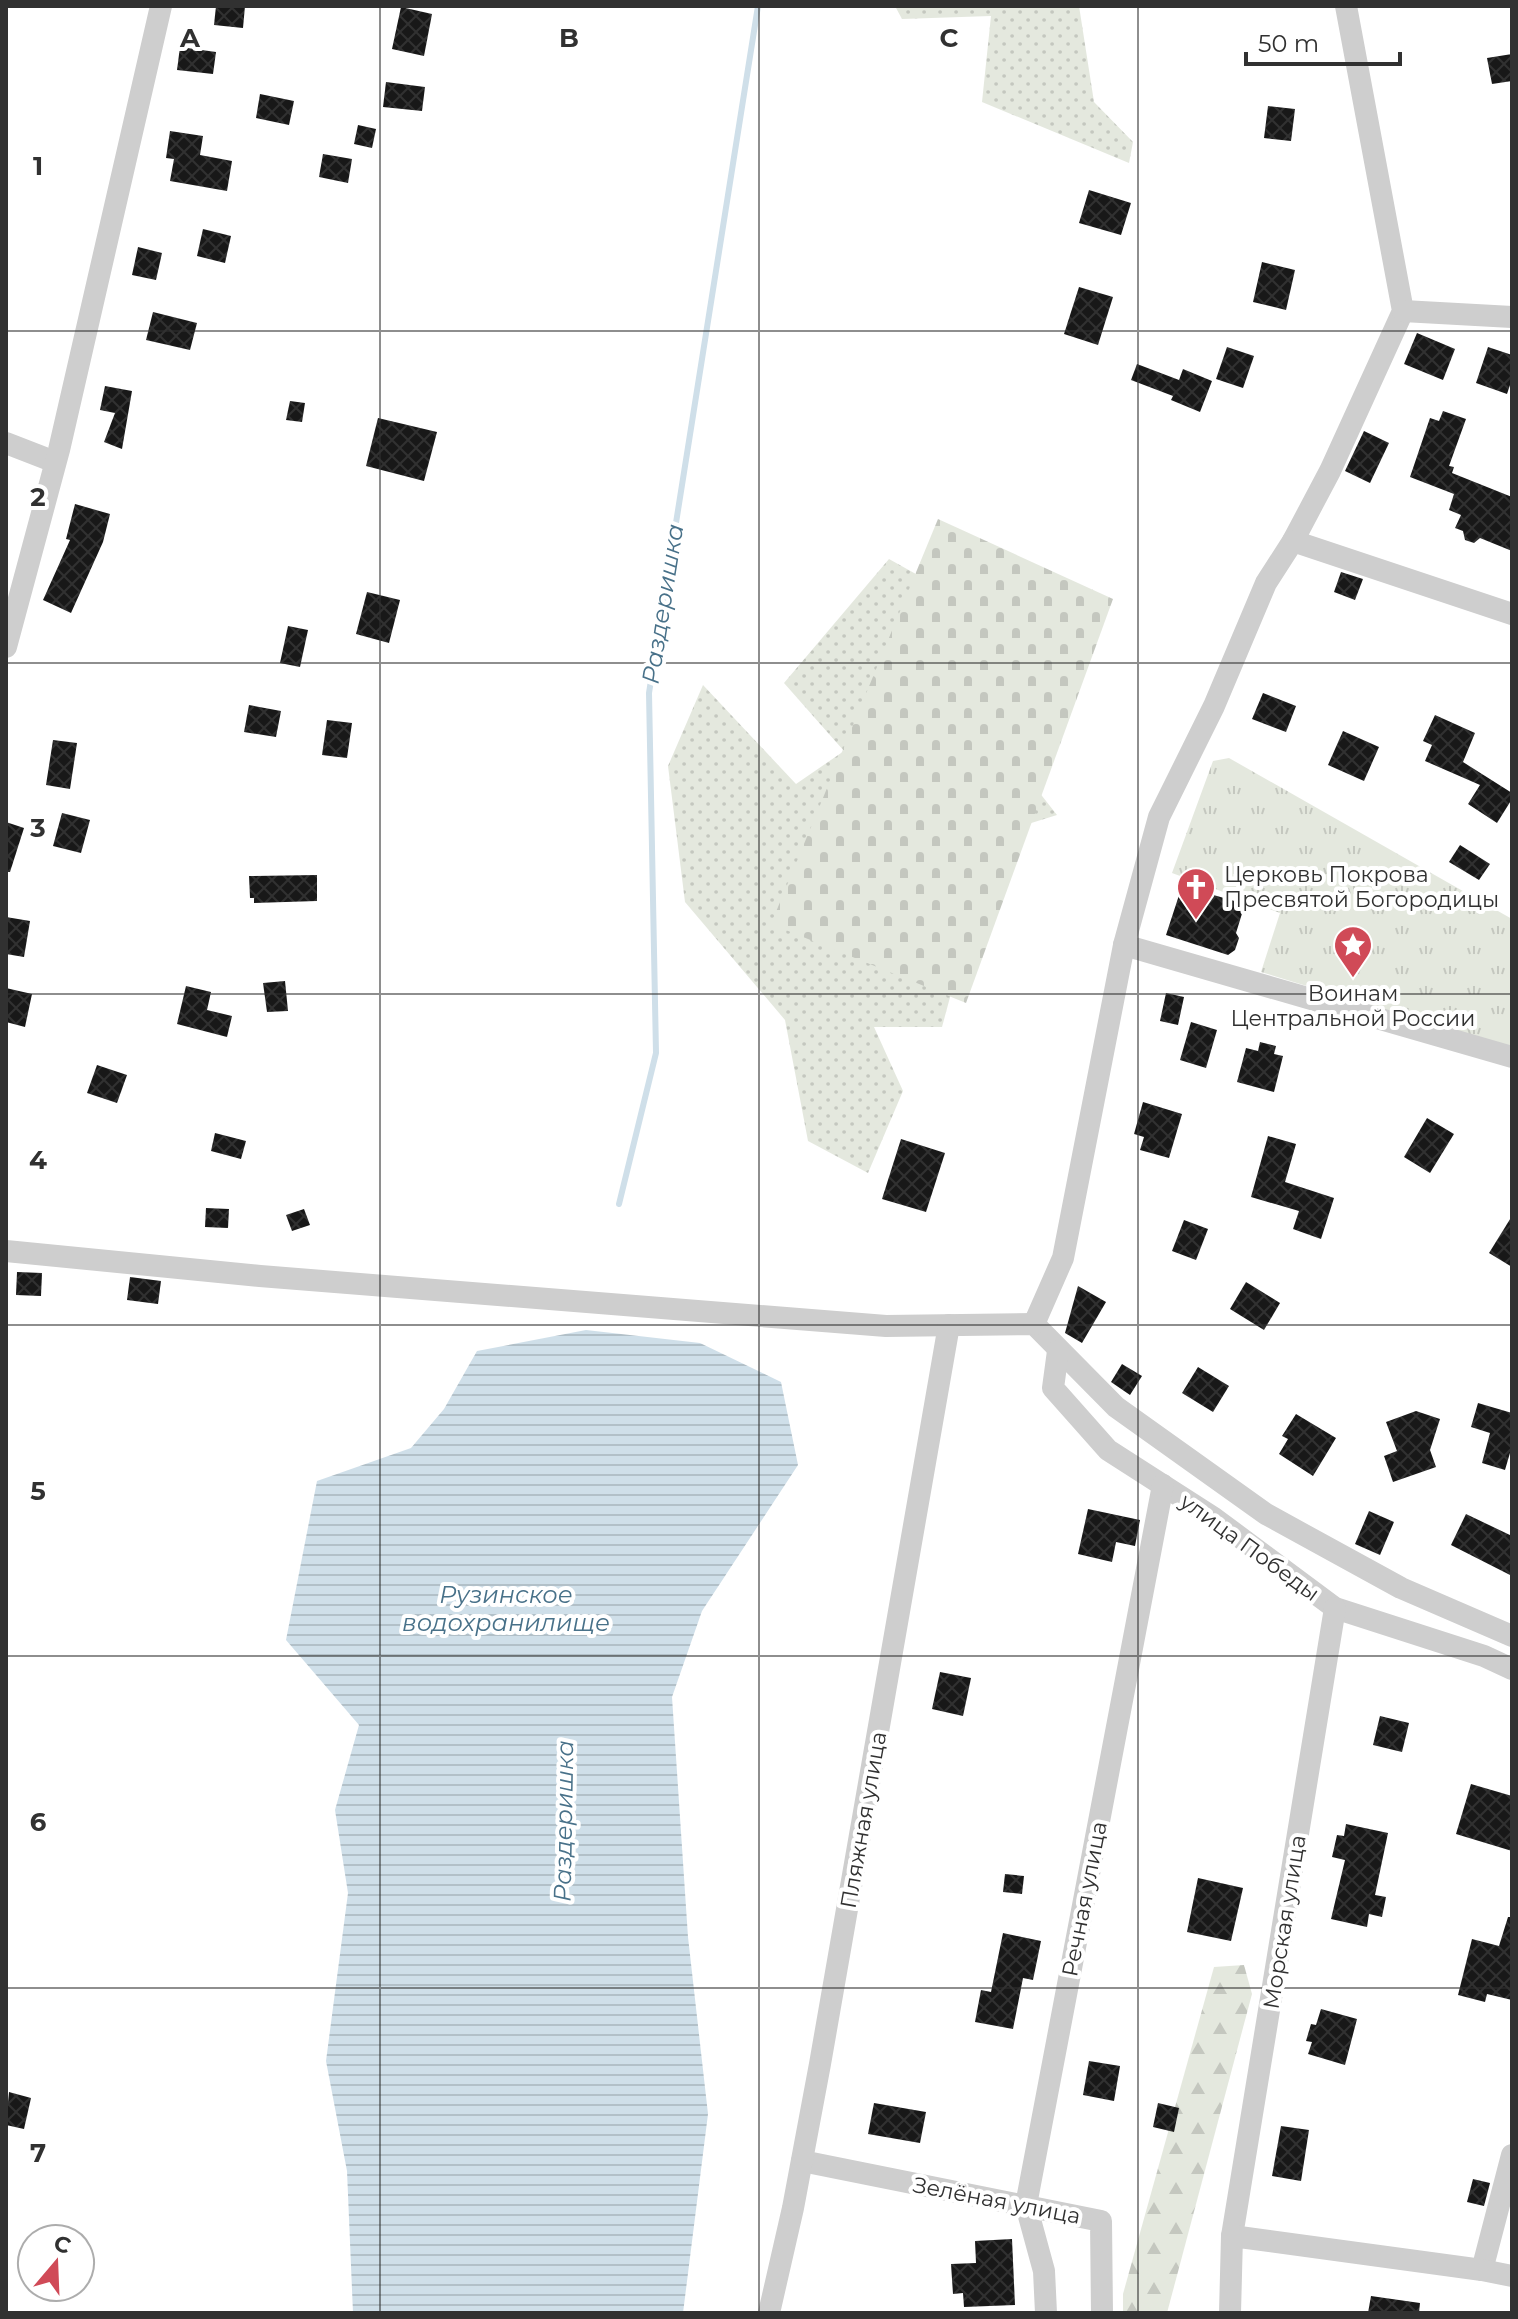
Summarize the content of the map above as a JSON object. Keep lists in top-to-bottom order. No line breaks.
{"streets":{"street":["улица Победы","Пляжная улица","Речная улица","Морская улица","Зелёная улица"]},"crossings":[["улица Победы","Речная улица"],["улица Победы","Морская улица"],["Пляжная улица","Зелёная улица"],["Речная улица","Зелёная улица"]],"water":["Раздеришка","Рузинское водохранилище"],"places":{"church":["Церковь Покрова Пресвятой Богородицы"],"place":["Воинам Центральной России"]},"scale_bar":"50 m","north":"top","grid":{"columns":["A","B","C"],"rows":["1","2","3","4","5","6","7"]}}
